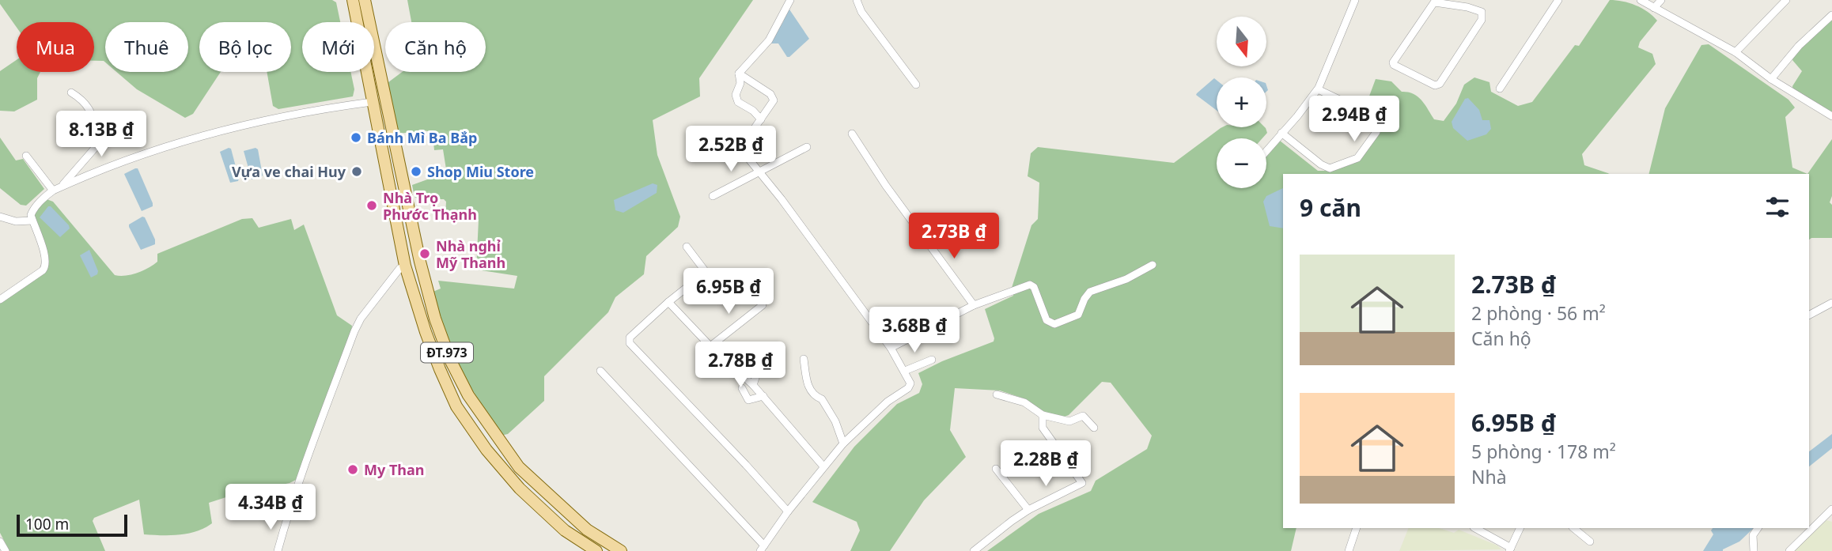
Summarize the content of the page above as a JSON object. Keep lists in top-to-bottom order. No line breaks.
{"streets":{"main road":["ĐT.973"]},"places":["Bánh Mì Ba Bắp","Vựa ve chai Huy","Shop Miu Store","Nhà Trọ Phước Thạnh","Nhà nghỉ Mỹ Thanh","My Than"],"scale_bar":"100 m","north":"bottom","page":{"map_buttons":["+","−"],"chip":["Mua","Thuê","Bộ lọc","Mới","Căn hộ"],"price":["2.94B ₫","8.13B ₫","2.52B ₫","2.73B ₫","6.95B ₫","3.68B ₫","2.78B ₫","2.28B ₫","4.34B ₫"],"heading":"9 căn","list":[{"name":"2.73B ₫","note":"2 phòng · 56 m² · Căn hộ"},{"name":"6.95B ₫","note":"5 phòng · 178 m² · Nhà"}],"scale":"100 m"}}
